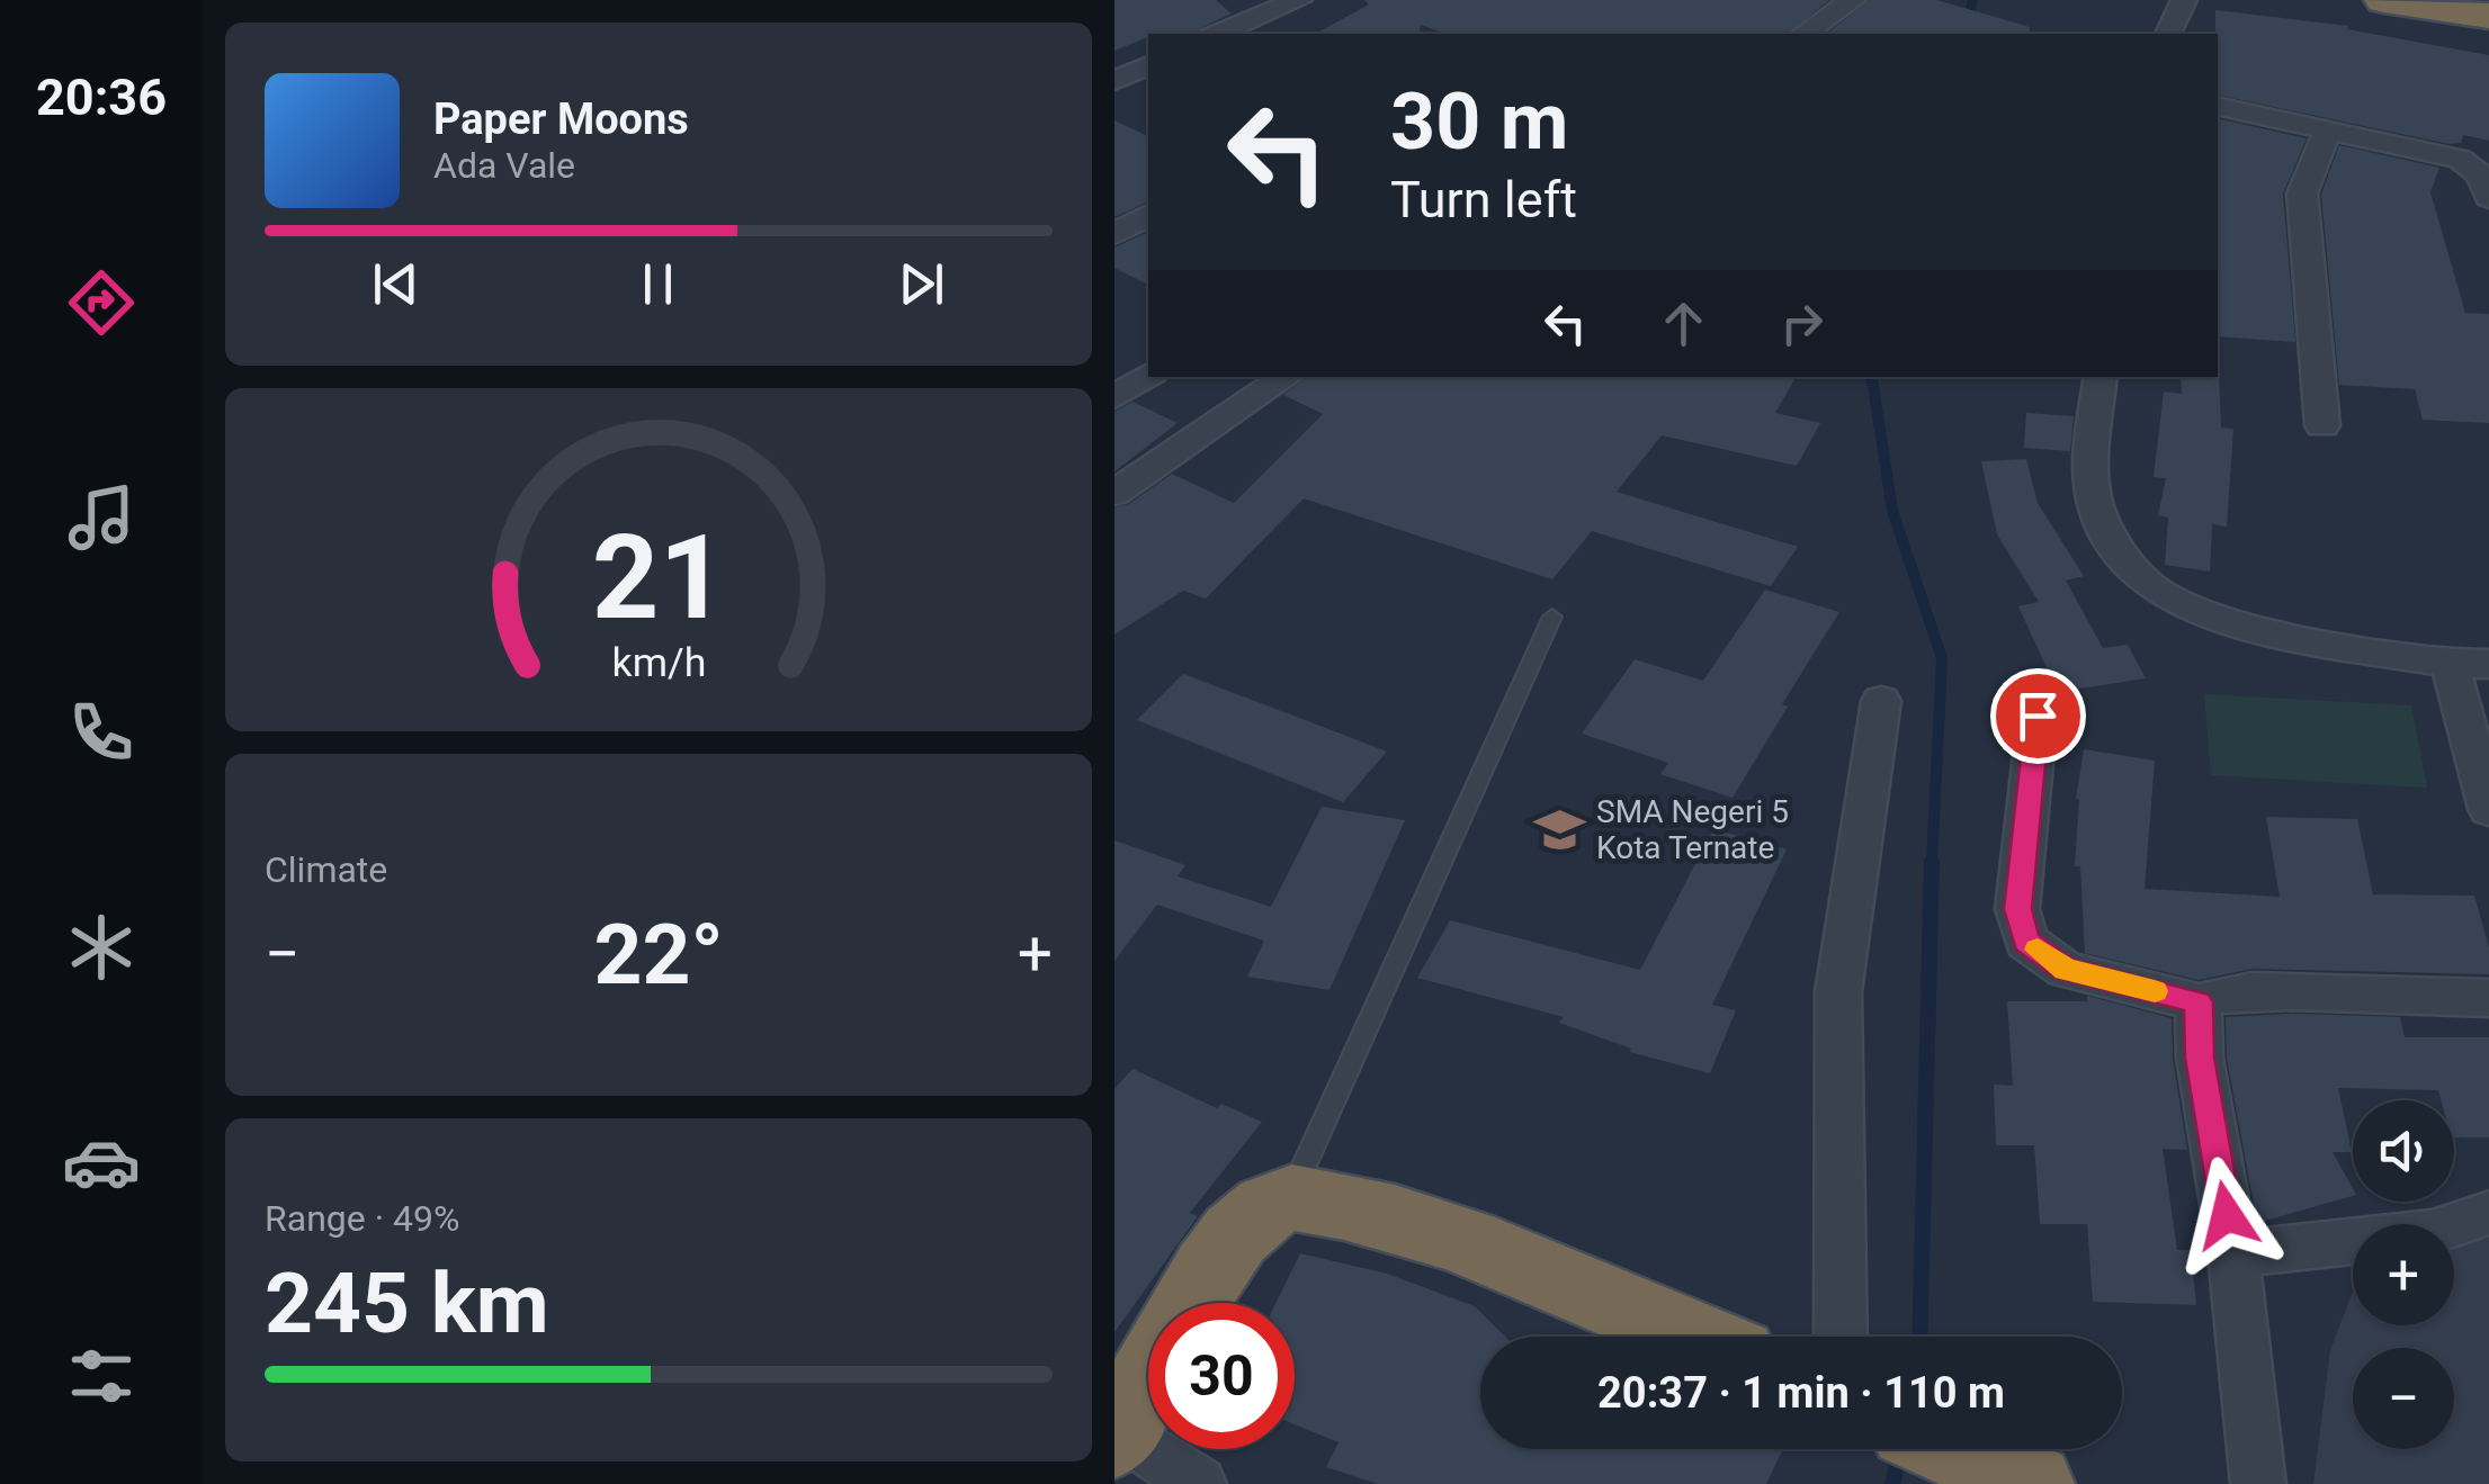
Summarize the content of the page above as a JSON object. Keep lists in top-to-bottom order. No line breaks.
{"places":{"school or university":["SMA Negeri 5 Kota Ternate"]},"page":{"tabs":"20:36","turn":["30 m","Turn left"],"song":["Paper Moons","Ada Vale"],"tile":["Climate",["Range · 49%","245 km"]],"heat":["−","22°","+"],"map_buttons":["+","−"],"limit":"30","trip":"20:37 · 1 min · 110 m","gauge":["21","km/h"]}}
